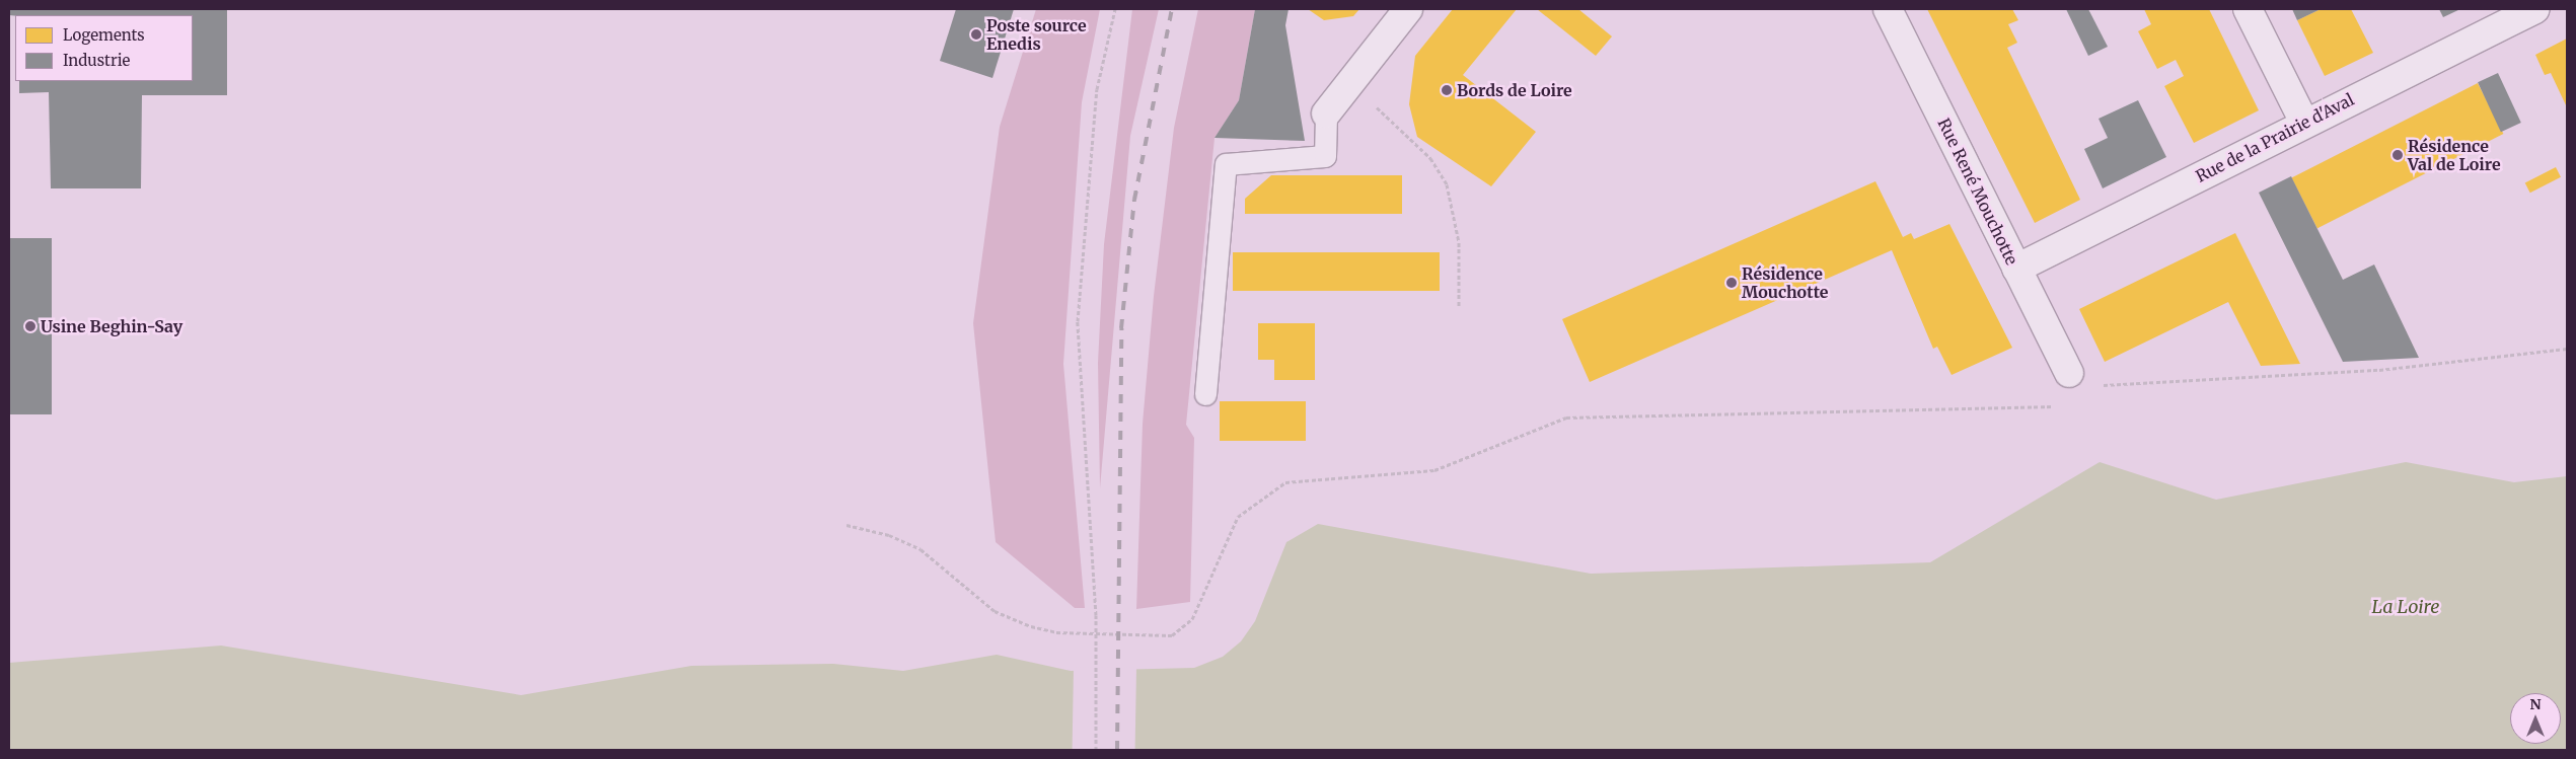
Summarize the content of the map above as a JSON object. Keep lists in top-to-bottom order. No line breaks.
{"streets":{"street":["Rue de la Prairie d'Aval","Rue René Mouchotte"]},"crossings":[["Rue de la Prairie d'Aval","Rue René Mouchotte"]],"water":["La Loire"],"places":["Poste source Enedis","Bords de Loire","Résidence Val de Loire","Résidence Mouchotte","Usine Beghin-Say"],"legend":["Logements","Industrie"],"north":"top"}
